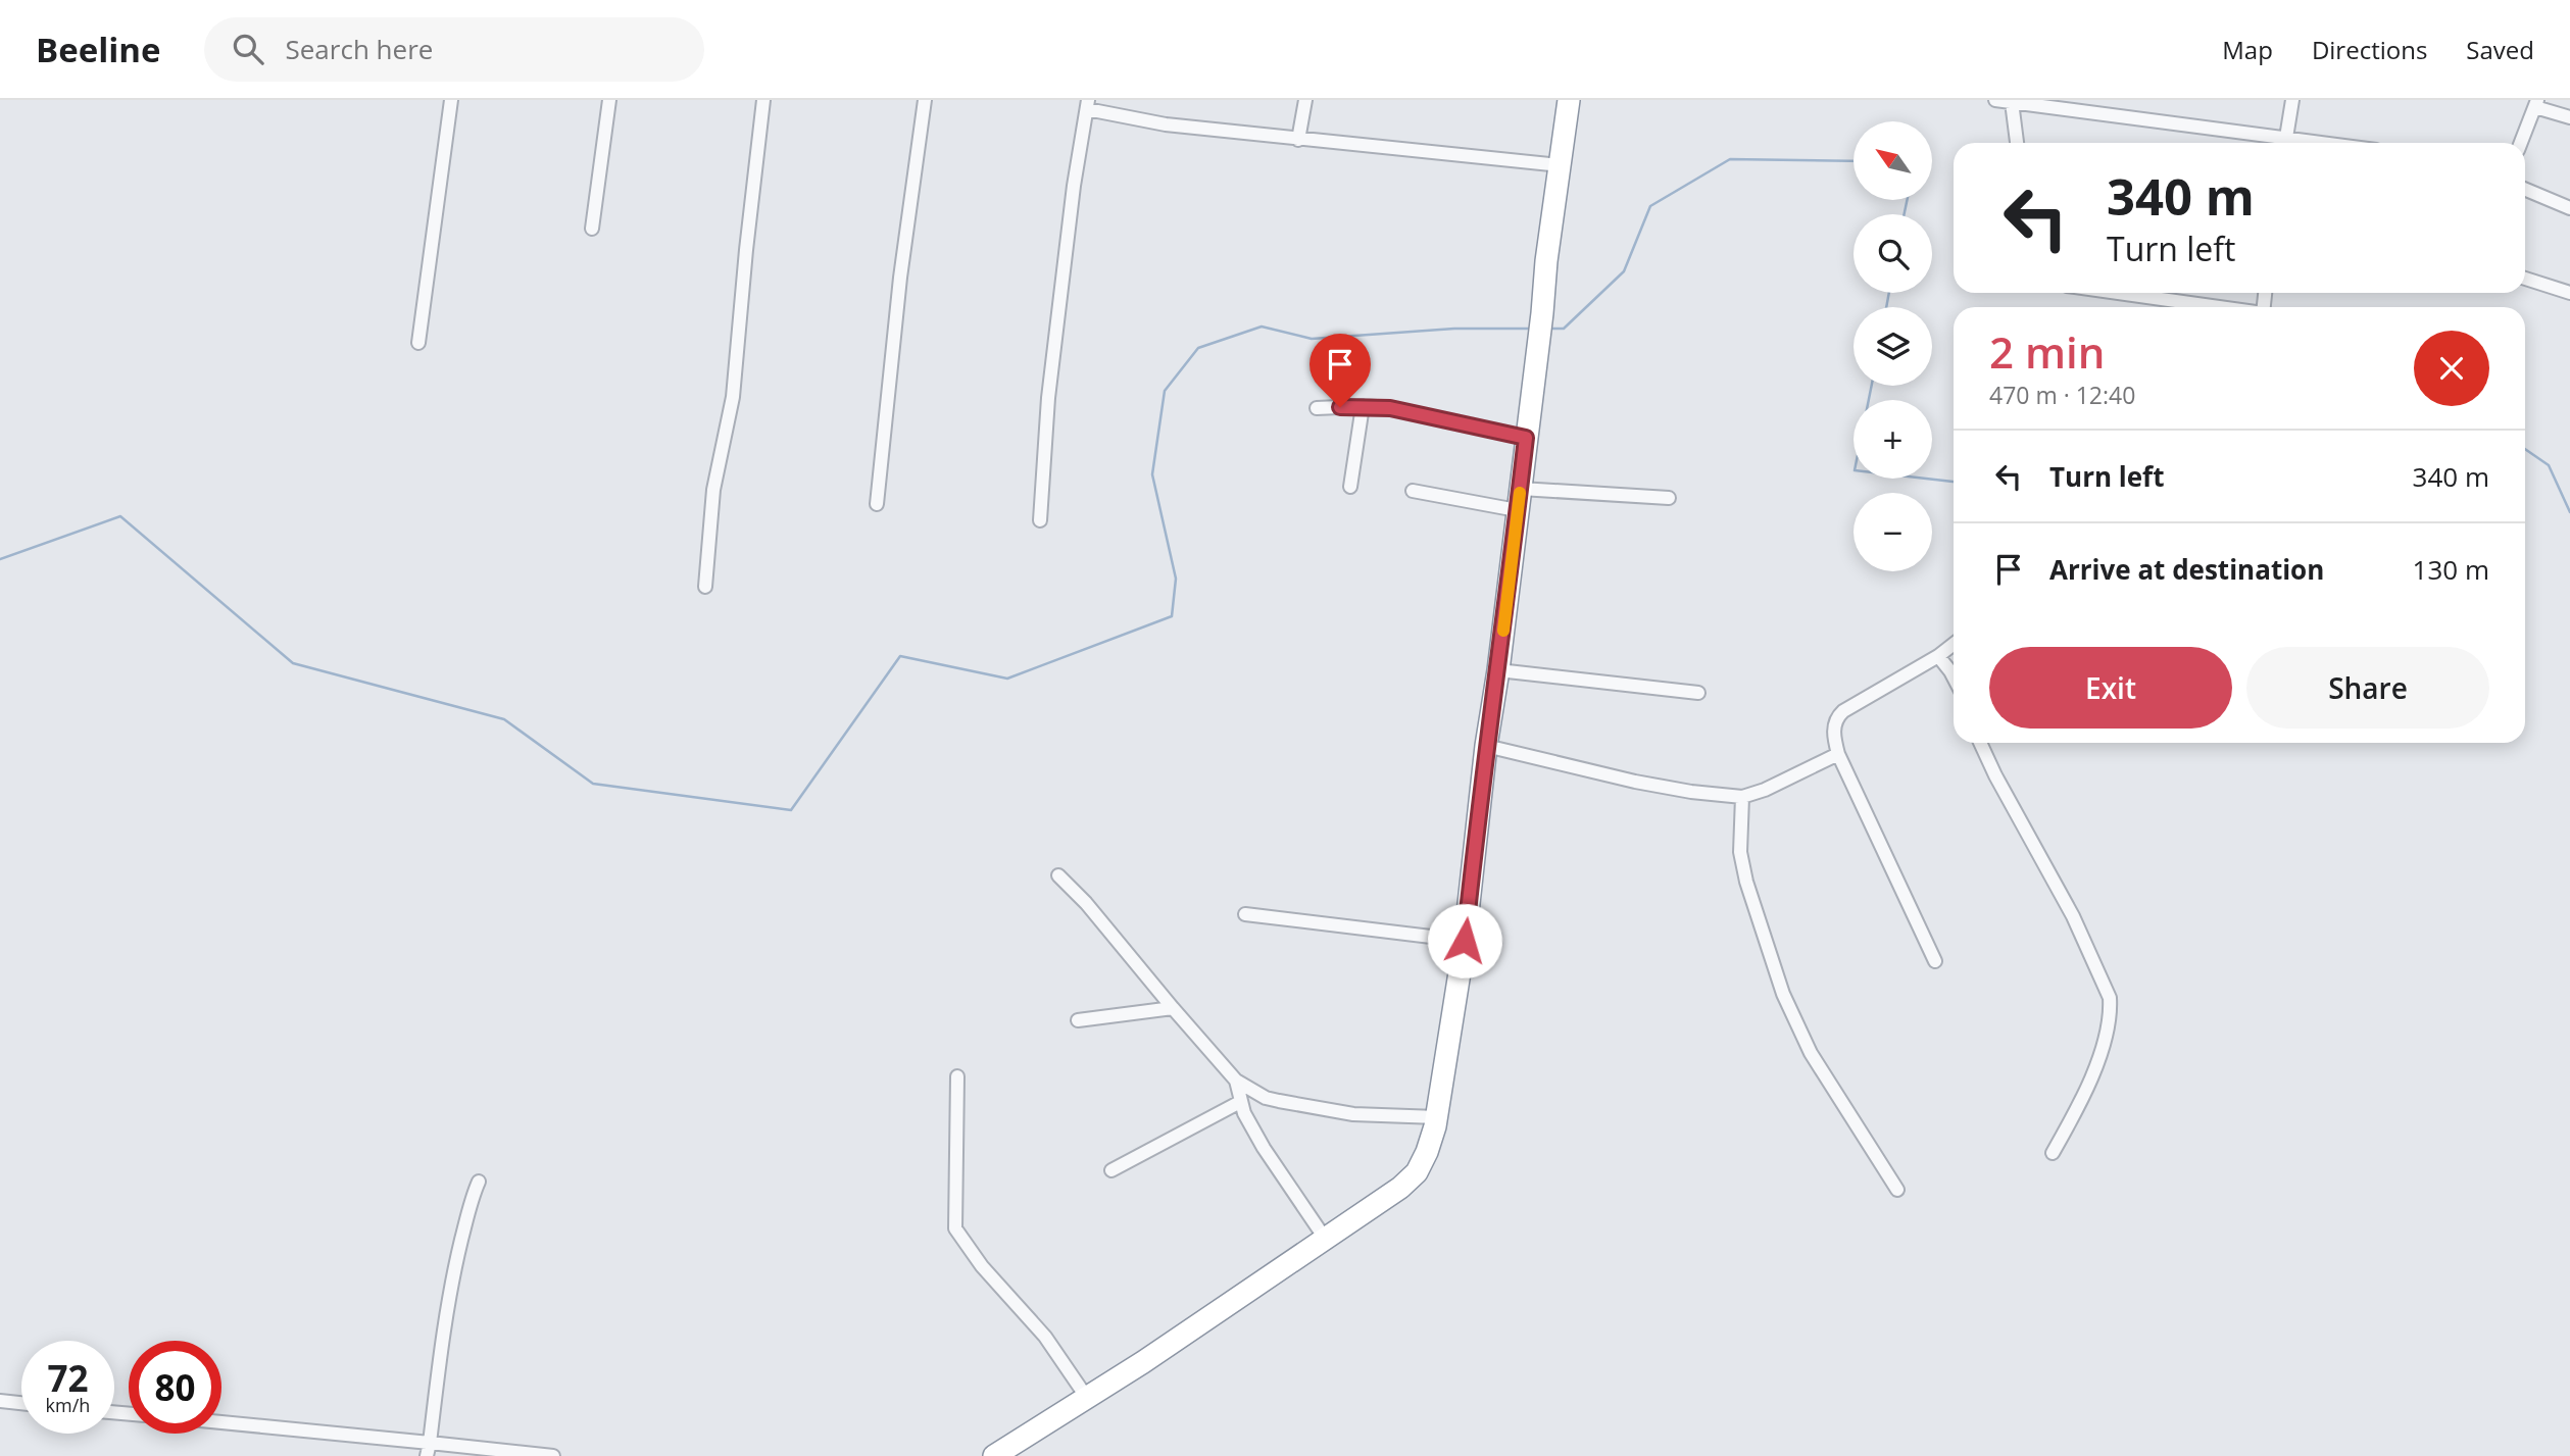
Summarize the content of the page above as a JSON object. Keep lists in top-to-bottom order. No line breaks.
{"north":"top left","page":{"header":"Beeline","search":"Search here","nav":["Map","Directions","Saved"],"map_buttons":["+","−"],"turn":["340 m","Turn left"],"heading":["2 min","470 m · 12:40"],"list":[{"name":"Turn left","value":"340 m"},{"name":"Arrive at destination","value":"130 m"}],"buttons":["Exit","Share"],"speed":"72 km/h","limit":"80"}}
